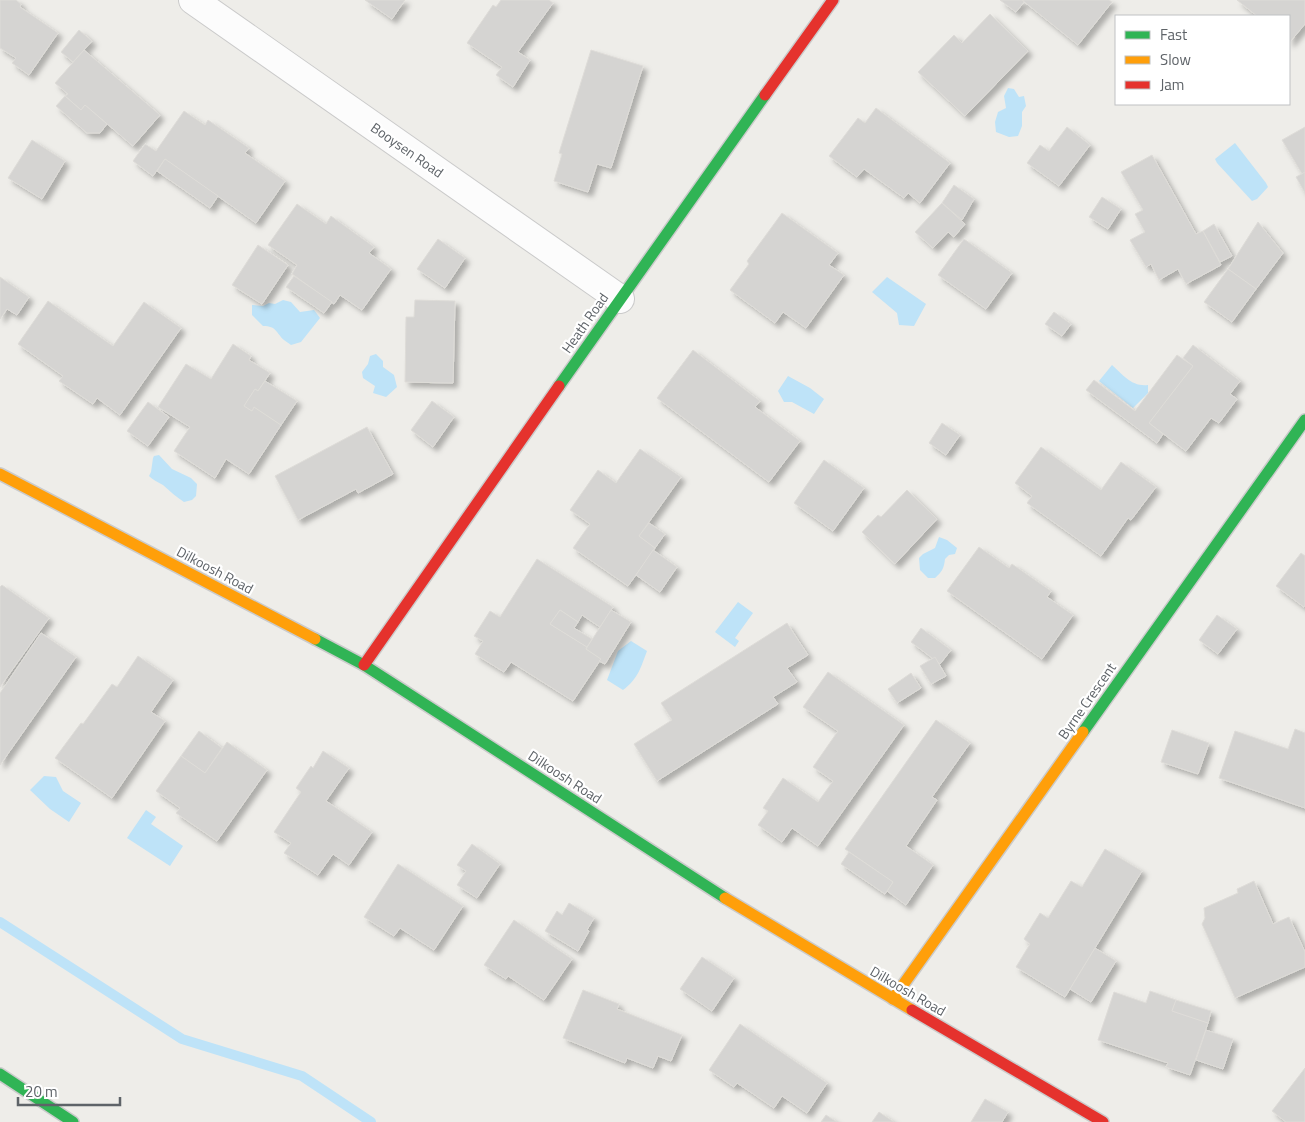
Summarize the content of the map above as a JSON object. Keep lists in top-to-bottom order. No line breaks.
{"streets":{"main road":["Heath Road","Dilkoosh Road","Byrne Crescent"],"street":["Booysen Road"]},"crossings":[["Booysen Road","Heath Road"],["Heath Road","Dilkoosh Road"],["Dilkoosh Road","Byrne Crescent"]],"legend":["Fast","Slow","Jam"],"scale_bar":"20 m"}
